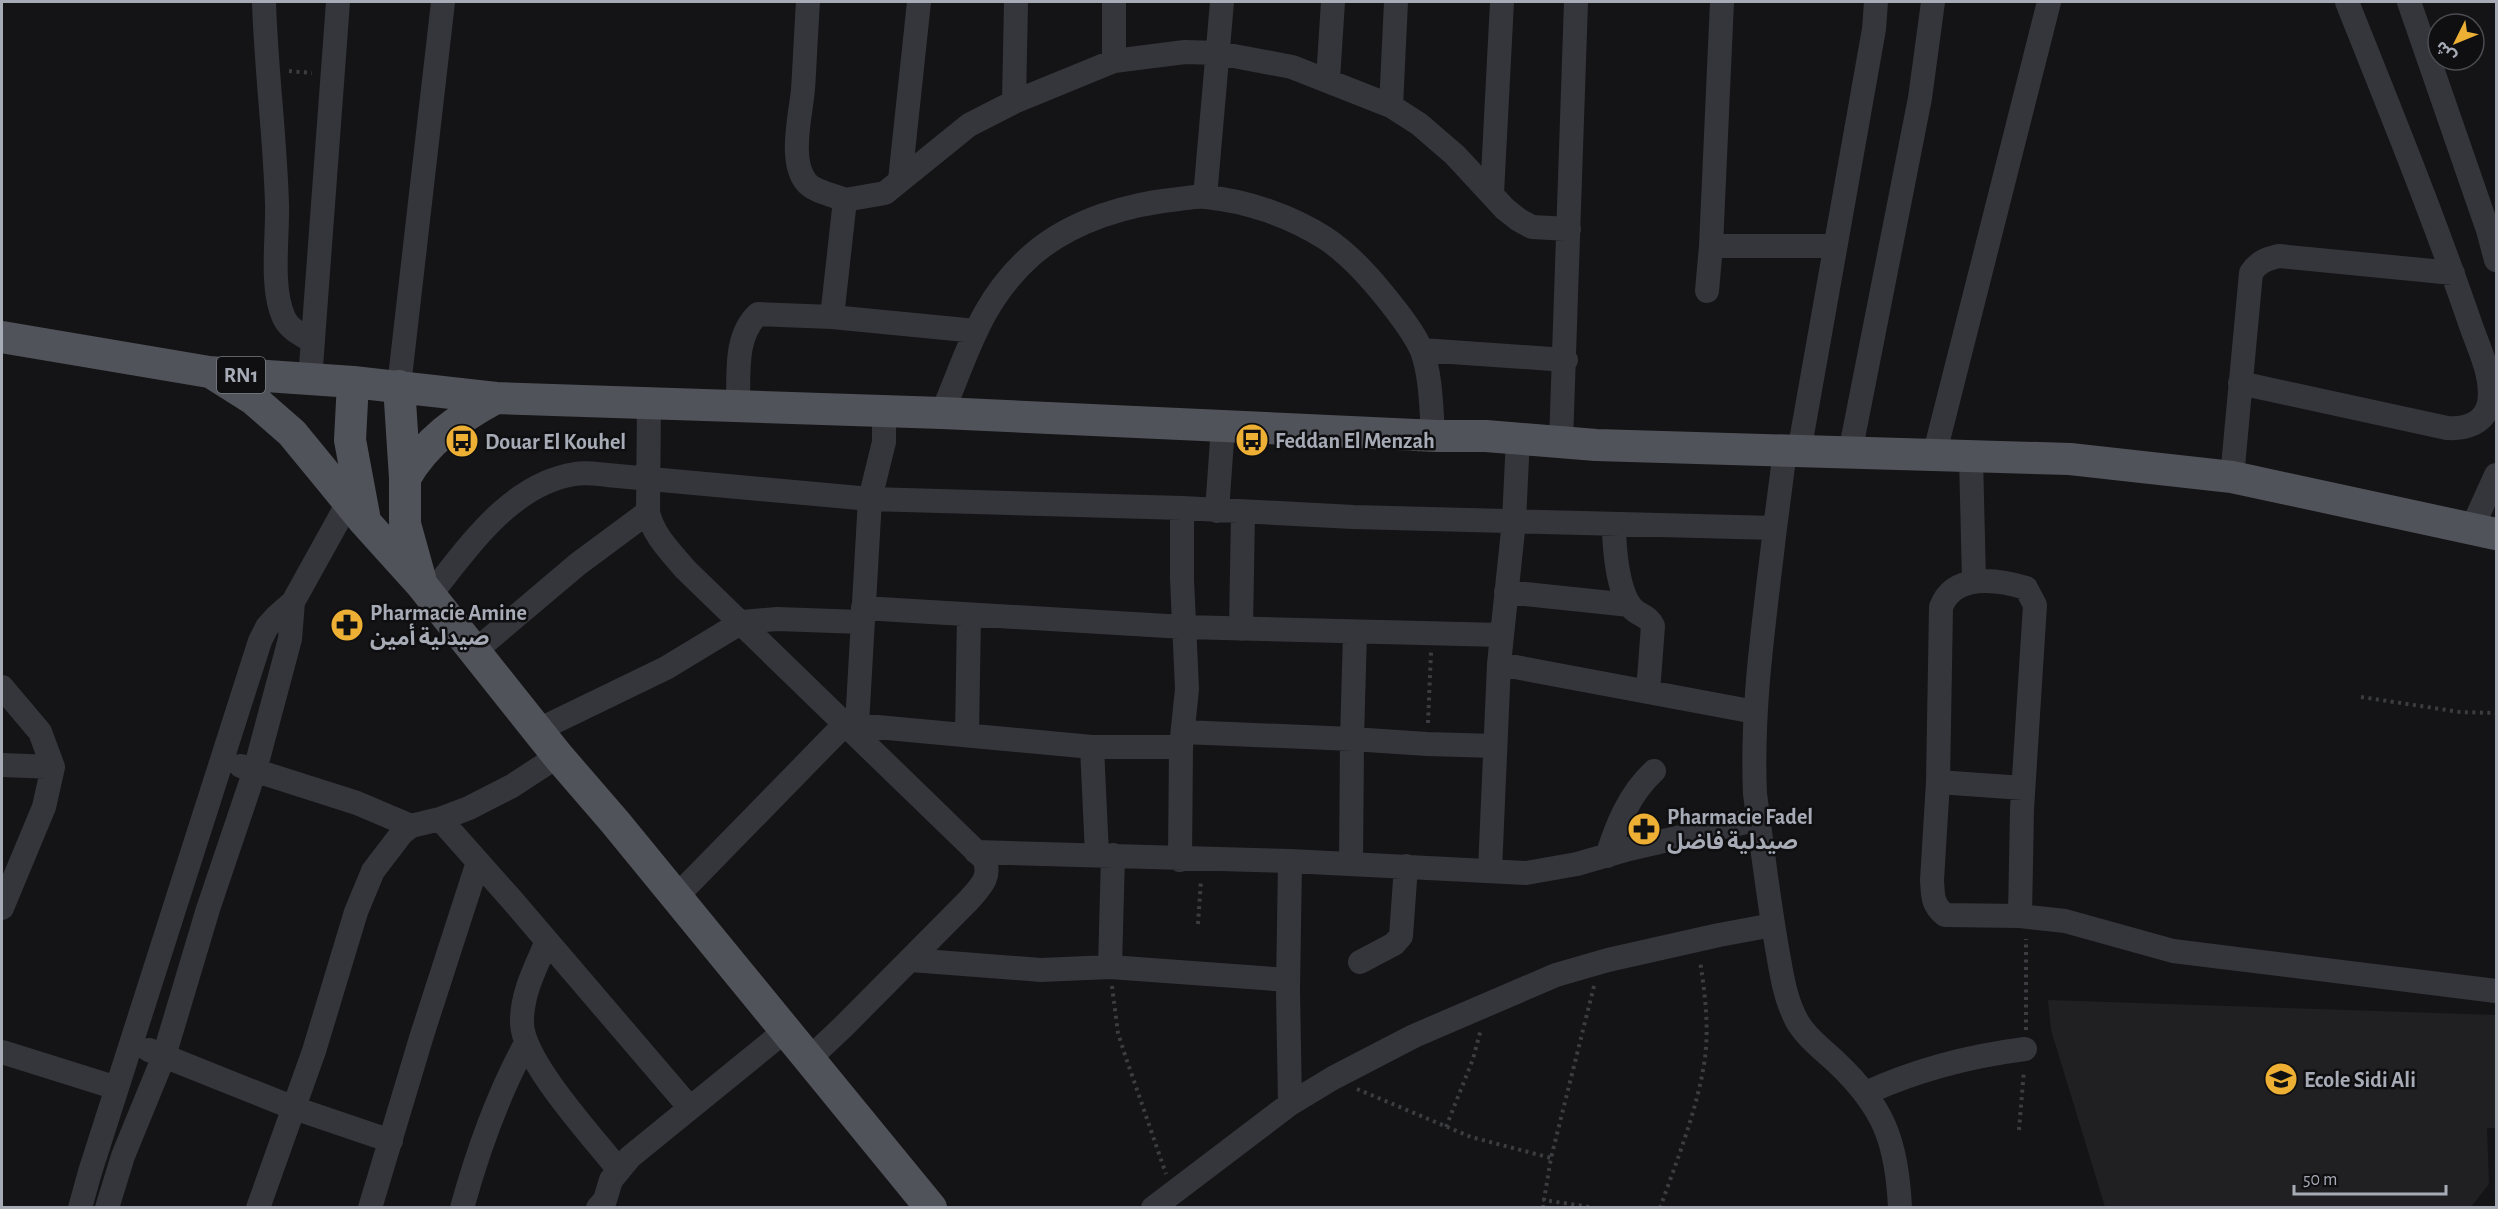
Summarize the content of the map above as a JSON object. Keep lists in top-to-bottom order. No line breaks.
{"streets":{"main road":["RN1"]},"places":{"bus stop":["Feddan El Menzah","Douar El Kouhel"],"pharmacy":["Pharmacie Amine صيدلية أمين","Pharmacie Fadel صيدلية فاضل"],"school or university":["Ecole Sidi Ali"]},"scale_bar":"50 m","north":"bottom left"}
